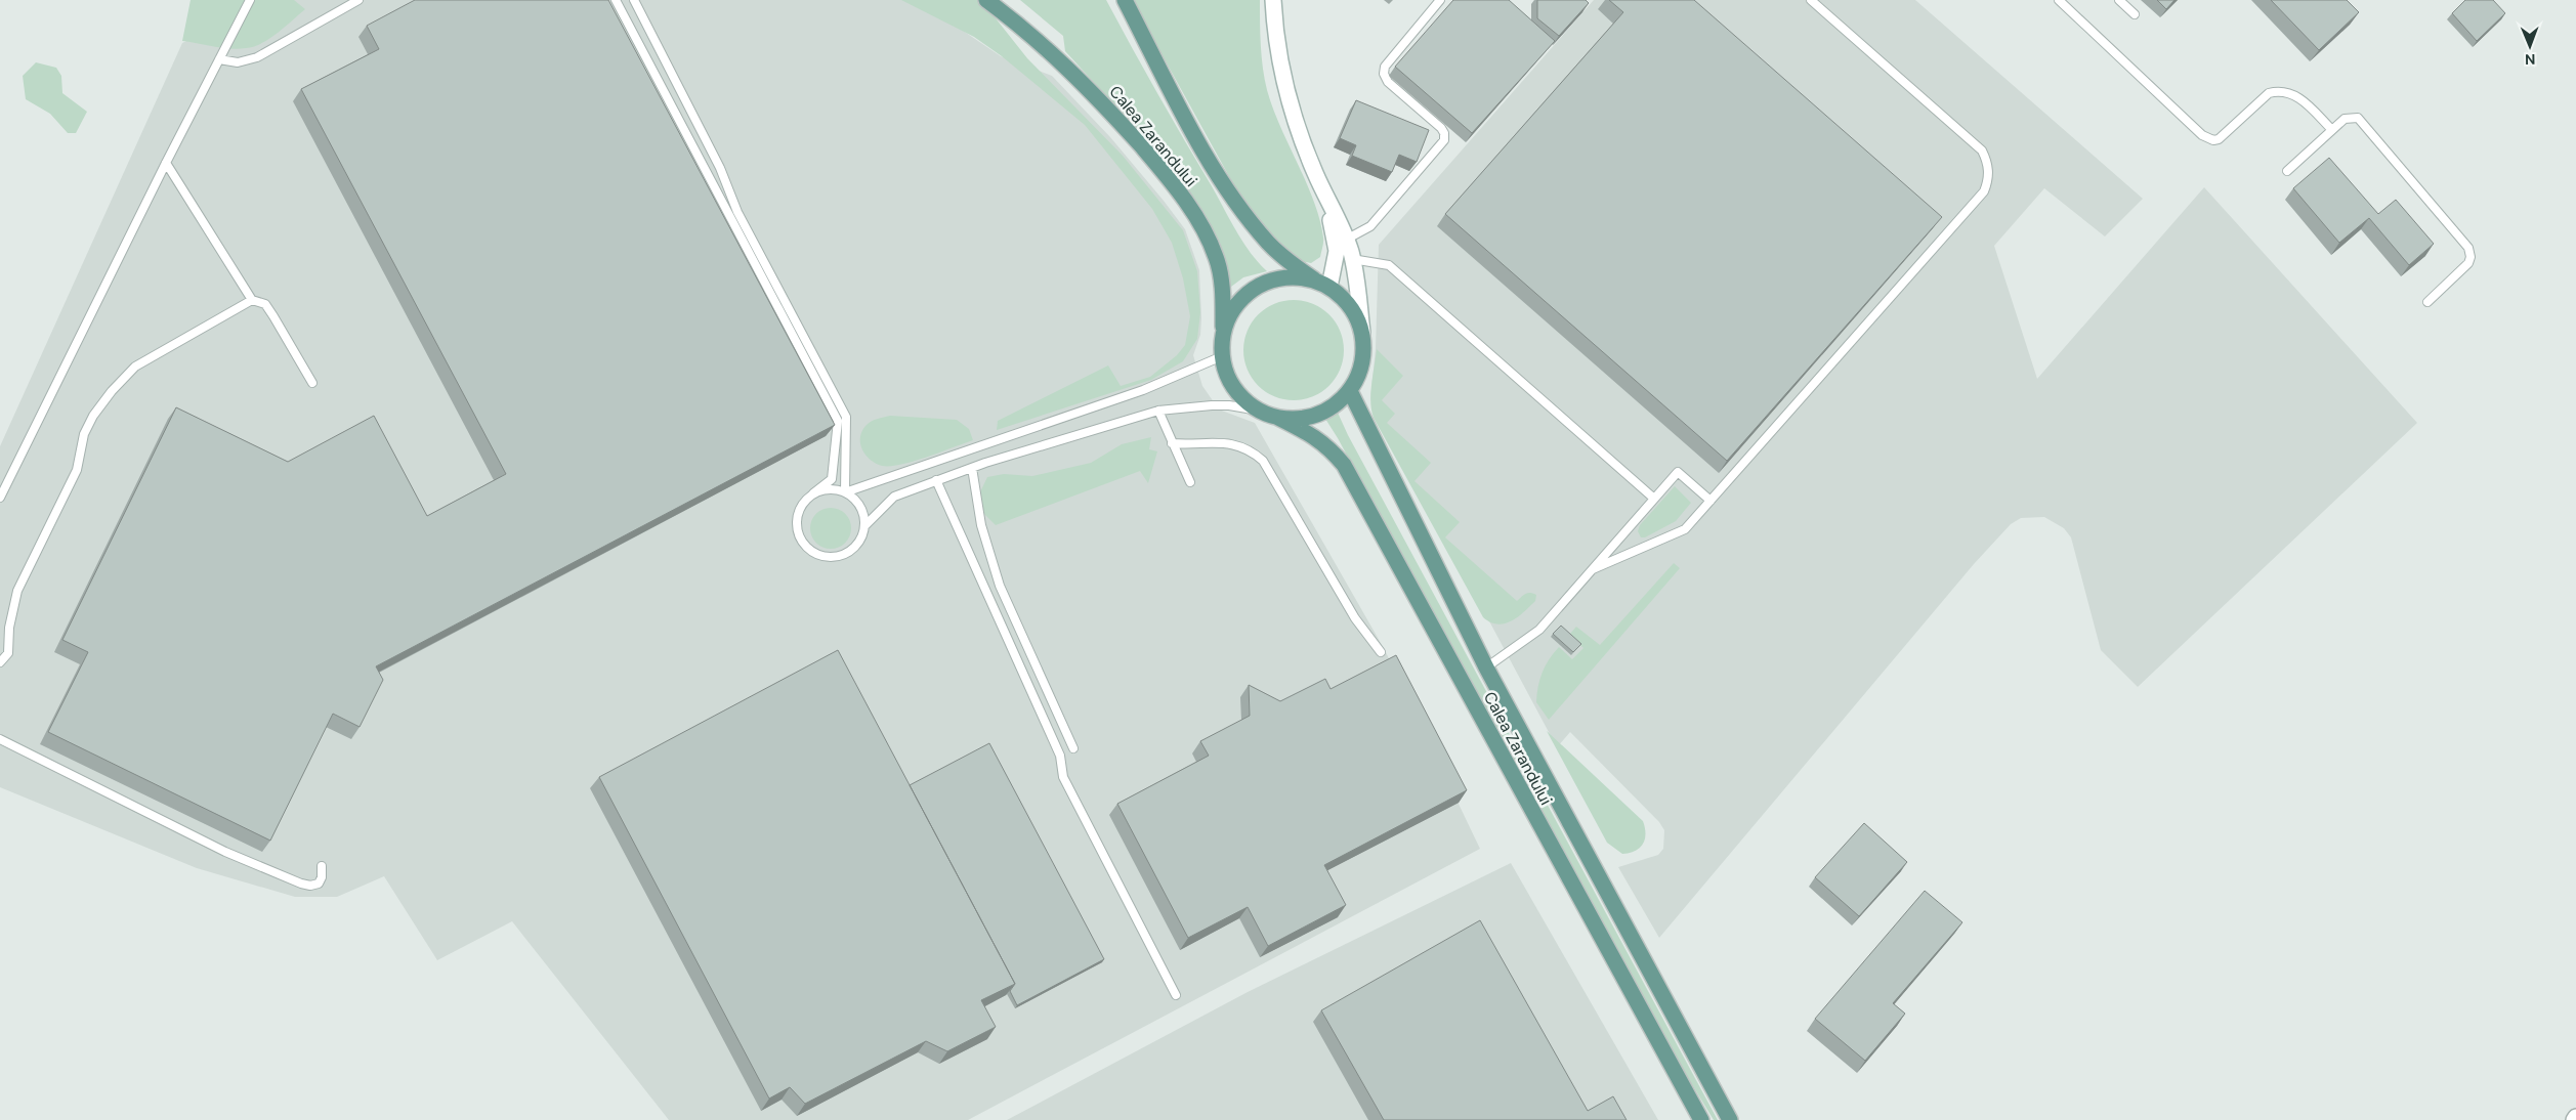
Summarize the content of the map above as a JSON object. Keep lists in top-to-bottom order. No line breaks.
{"streets":{"main road":["Calea Zarandului"]},"north":"bottom"}
